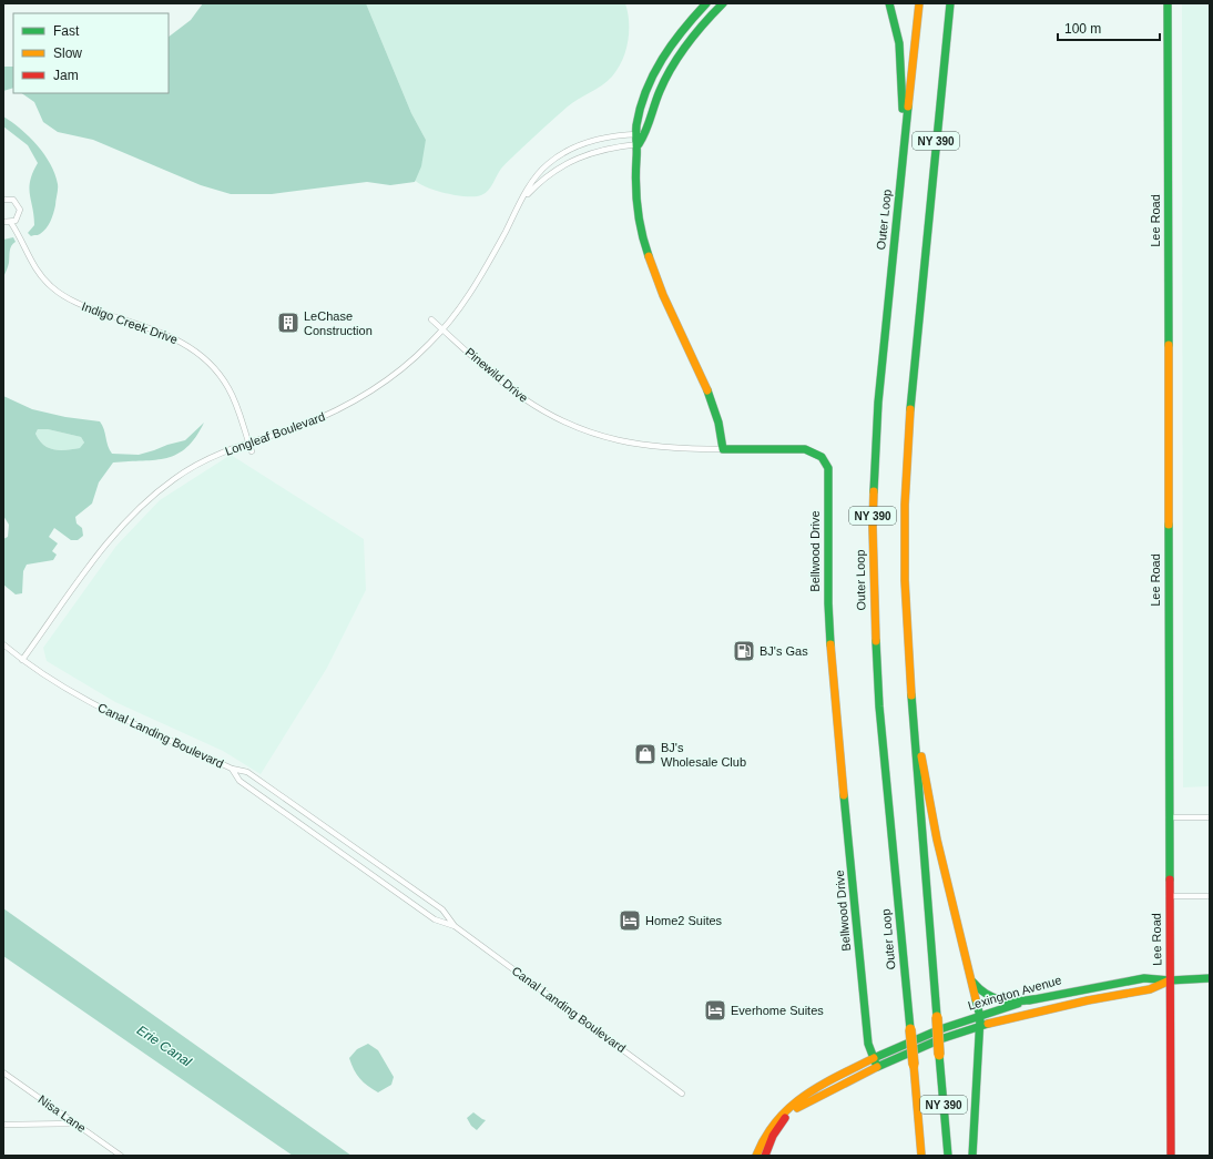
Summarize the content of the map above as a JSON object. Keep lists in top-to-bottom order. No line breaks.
{"streets":{"main road":["NY 390","Outer Loop","Lee Road","Bellwood Drive","Lexington Avenue"],"street":["Indigo Creek Drive","Pinewild Drive","Longleaf Boulevard","Canal Landing Boulevard","Nisa Lane"]},"crossings":[["Lee Road","Lexington Avenue"],["Indigo Creek Drive","Longleaf Boulevard"],["Pinewild Drive","Longleaf Boulevard"],["Pinewild Drive","Bellwood Drive"],["Longleaf Boulevard","Canal Landing Boulevard"],["Bellwood Drive","Lexington Avenue"]],"water":["Erie Canal"],"places":{"building":["LeChase Construction"],"fuel station":["BJ's Gas"],"shop":["BJ's Wholesale Club"],"hotel":["Home2 Suites","Everhome Suites"]},"legend":["Fast","Slow","Jam"],"scale_bar":"100 m"}
